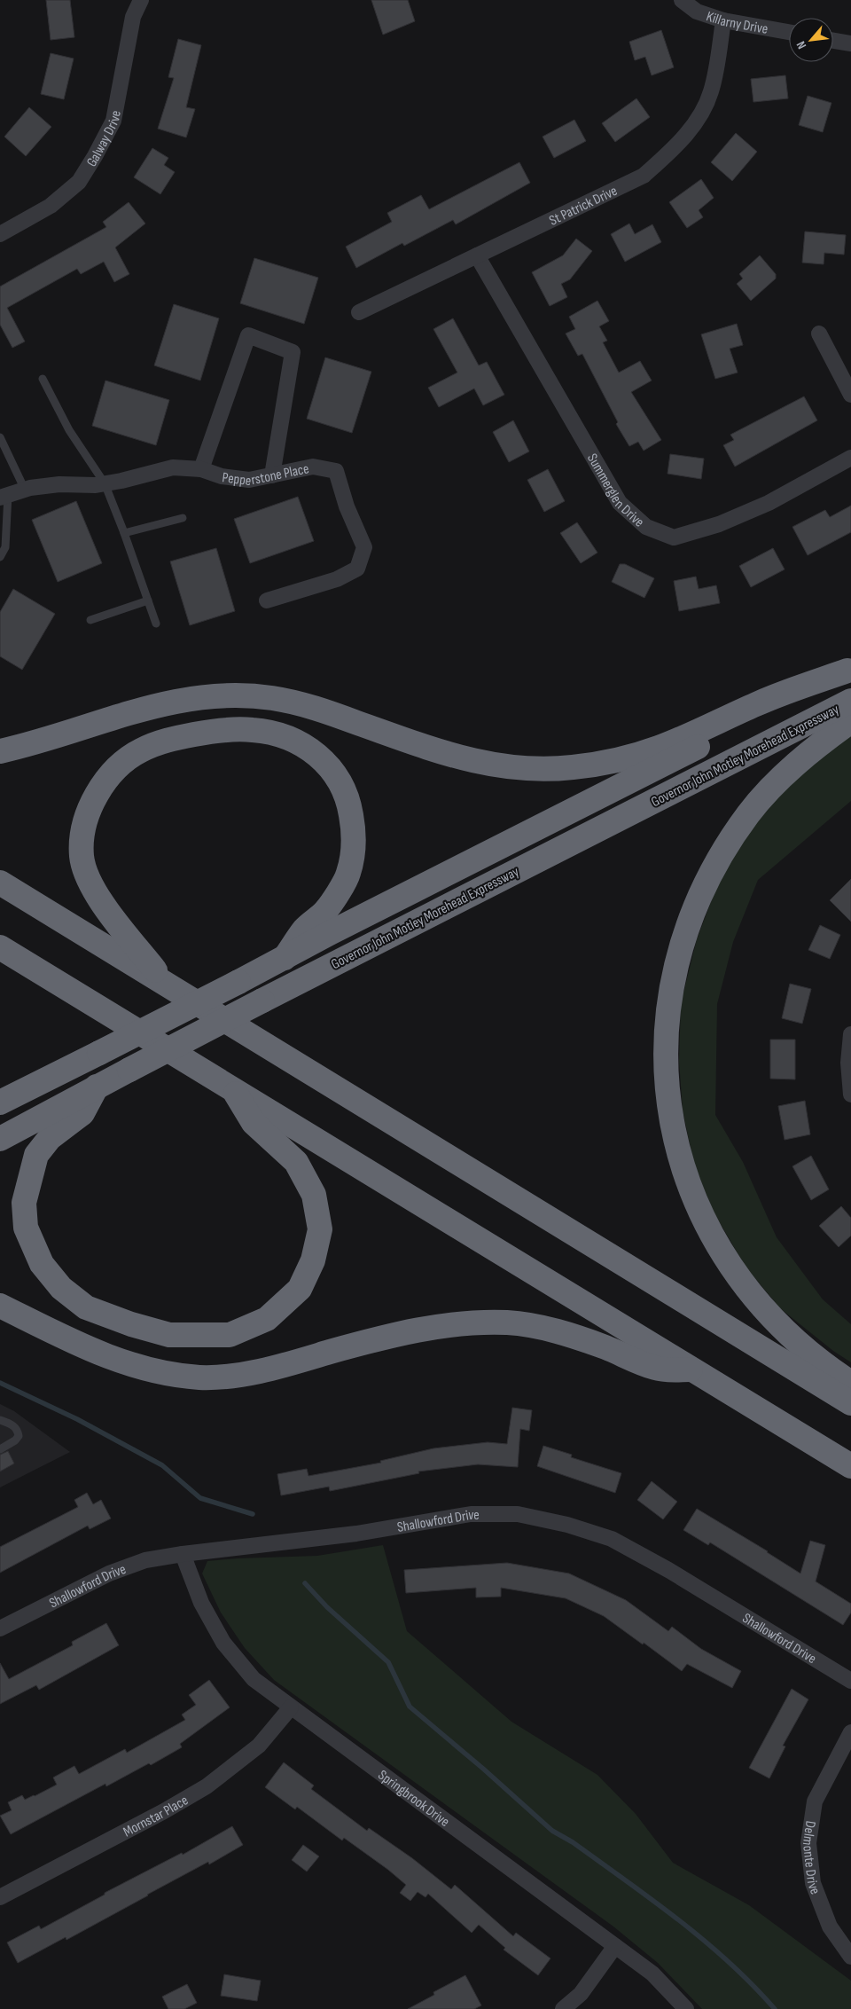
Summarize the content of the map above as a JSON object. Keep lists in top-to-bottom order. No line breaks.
{"streets":{"highway":["Governor John Motley Morehead Expressway"],"street":["Killarny Drive","Galway Drive","St Patrick Drive","Pepperstone Place","Summerglen Drive","Shallowford Drive","Springbrook Drive","Mornstar Place","Delmonte Drive"]},"crossings":[["Killarny Drive","St Patrick Drive"],["St Patrick Drive","Summerglen Drive"],["Shallowford Drive","Springbrook Drive"],["Springbrook Drive","Mornstar Place"]],"north":"bottom left"}
